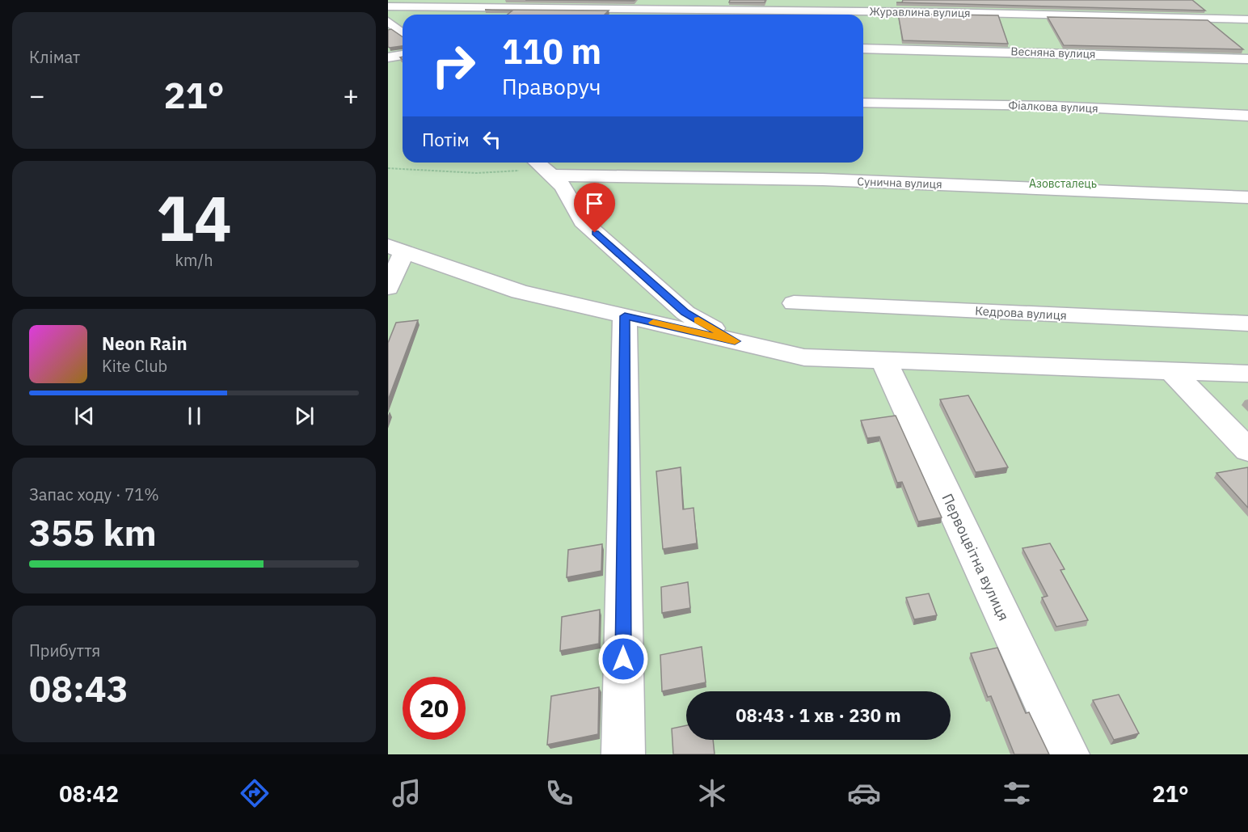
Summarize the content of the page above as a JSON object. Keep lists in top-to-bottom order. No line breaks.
{"streets":{"street":["Журавлина вулиця","Весняна вулиця","Фіалкова вулиця","Сунична вулиця","Кедрова вулиця","Первоцвітна вулиця"]},"parks":["Азовсталець"],"page":{"tile":["Клімат",["14","km/h"],["Запас ходу · 71%","355 km"],["Прибуття","08:43"]],"turn":["110 m","Праворуч"],"heat":["−","21°","+"],"then":"Потім","song":["Neon Rain","Kite Club"],"limit":"20","trip":"08:43 · 1 хв · 230 m","tabs":["08:42","21°"]}}
